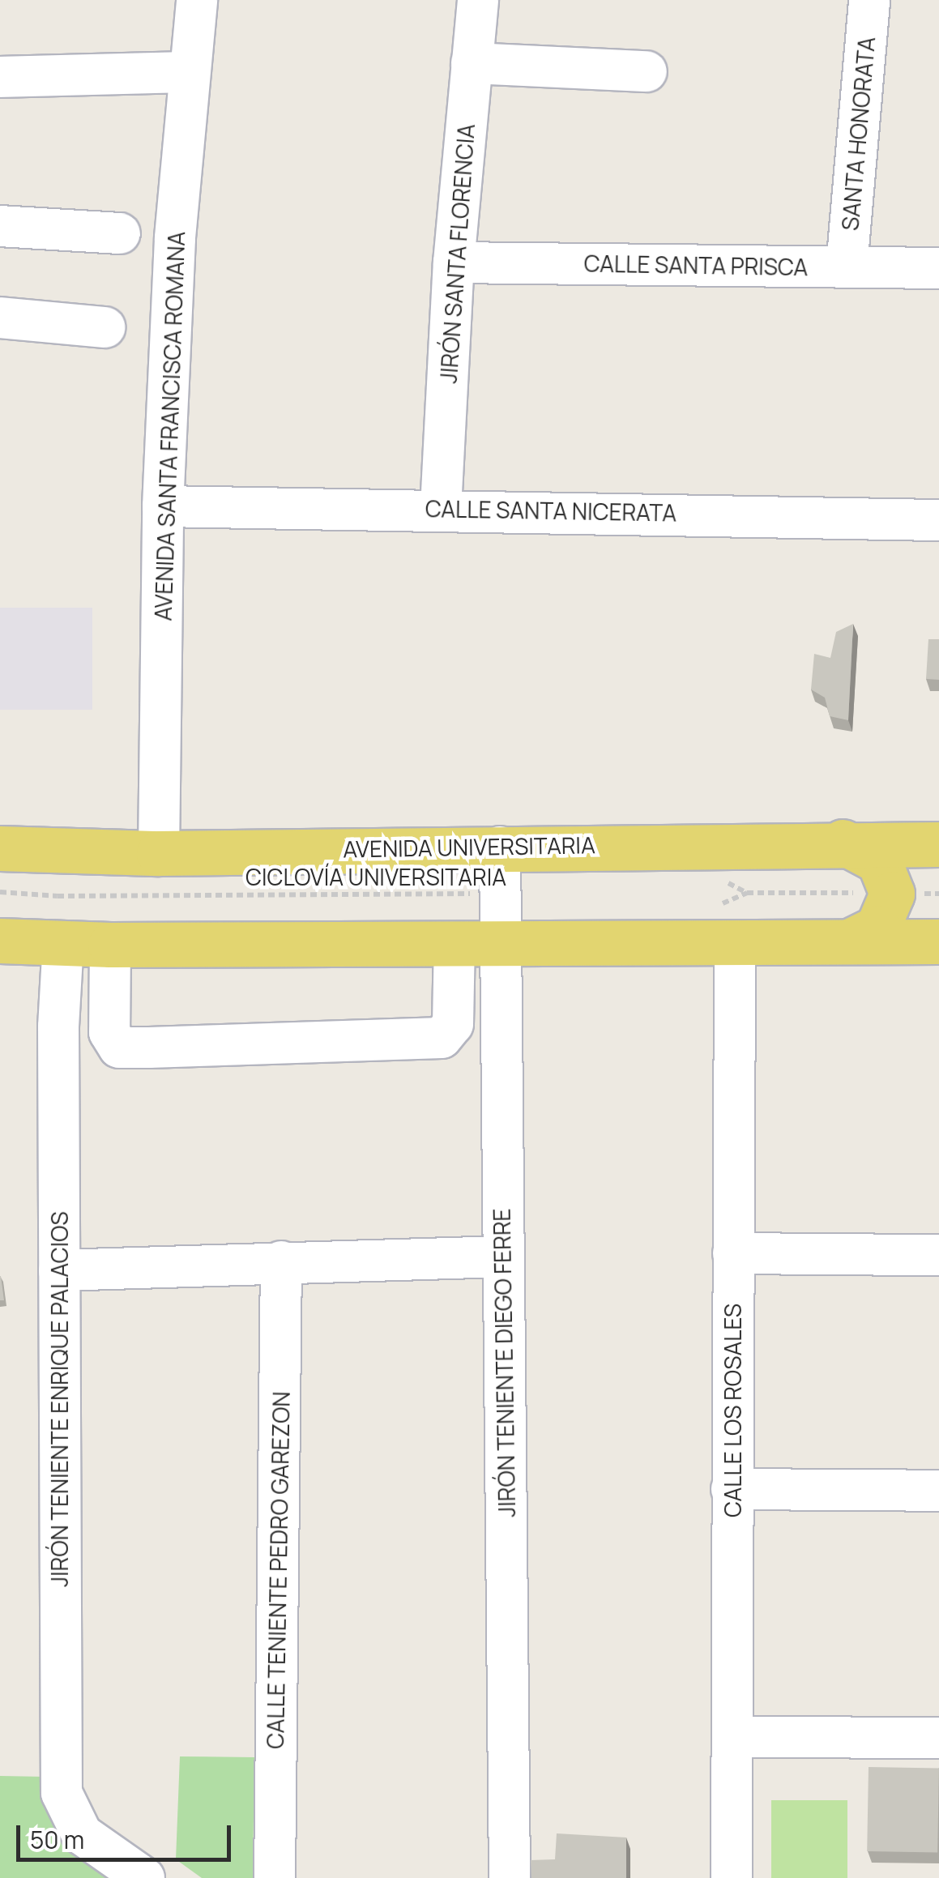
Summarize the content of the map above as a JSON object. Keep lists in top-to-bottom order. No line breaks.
{"streets":{"main road":["AVENIDA UNIVERSITARIA"],"street":["SANTA HONORATA","JIRÓN SANTA FLORENCIA","CALLE SANTA PRISCA","AVENIDA SANTA FRANCISCA ROMANA","CALLE SANTA NICERATA","JIRÓN TENIENTE DIEGO FERRE","JIRÓN TENIENTE ENRIQUE PALACIOS","CALLE LOS ROSALES","CALLE TENIENTE PEDRO GAREZON"],"path":["CICLOVÍA UNIVERSITARIA"]},"crossings":[["SANTA HONORATA","CALLE SANTA PRISCA"],["JIRÓN SANTA FLORENCIA","CALLE SANTA PRISCA"],["JIRÓN SANTA FLORENCIA","CALLE SANTA NICERATA"],["AVENIDA SANTA FRANCISCA ROMANA","CALLE SANTA NICERATA"],["AVENIDA SANTA FRANCISCA ROMANA","AVENIDA UNIVERSITARIA"],["AVENIDA UNIVERSITARIA","JIRÓN TENIENTE DIEGO FERRE"],["CICLOVÍA UNIVERSITARIA","JIRÓN TENIENTE DIEGO FERRE"]],"scale_bar":"50 m"}
